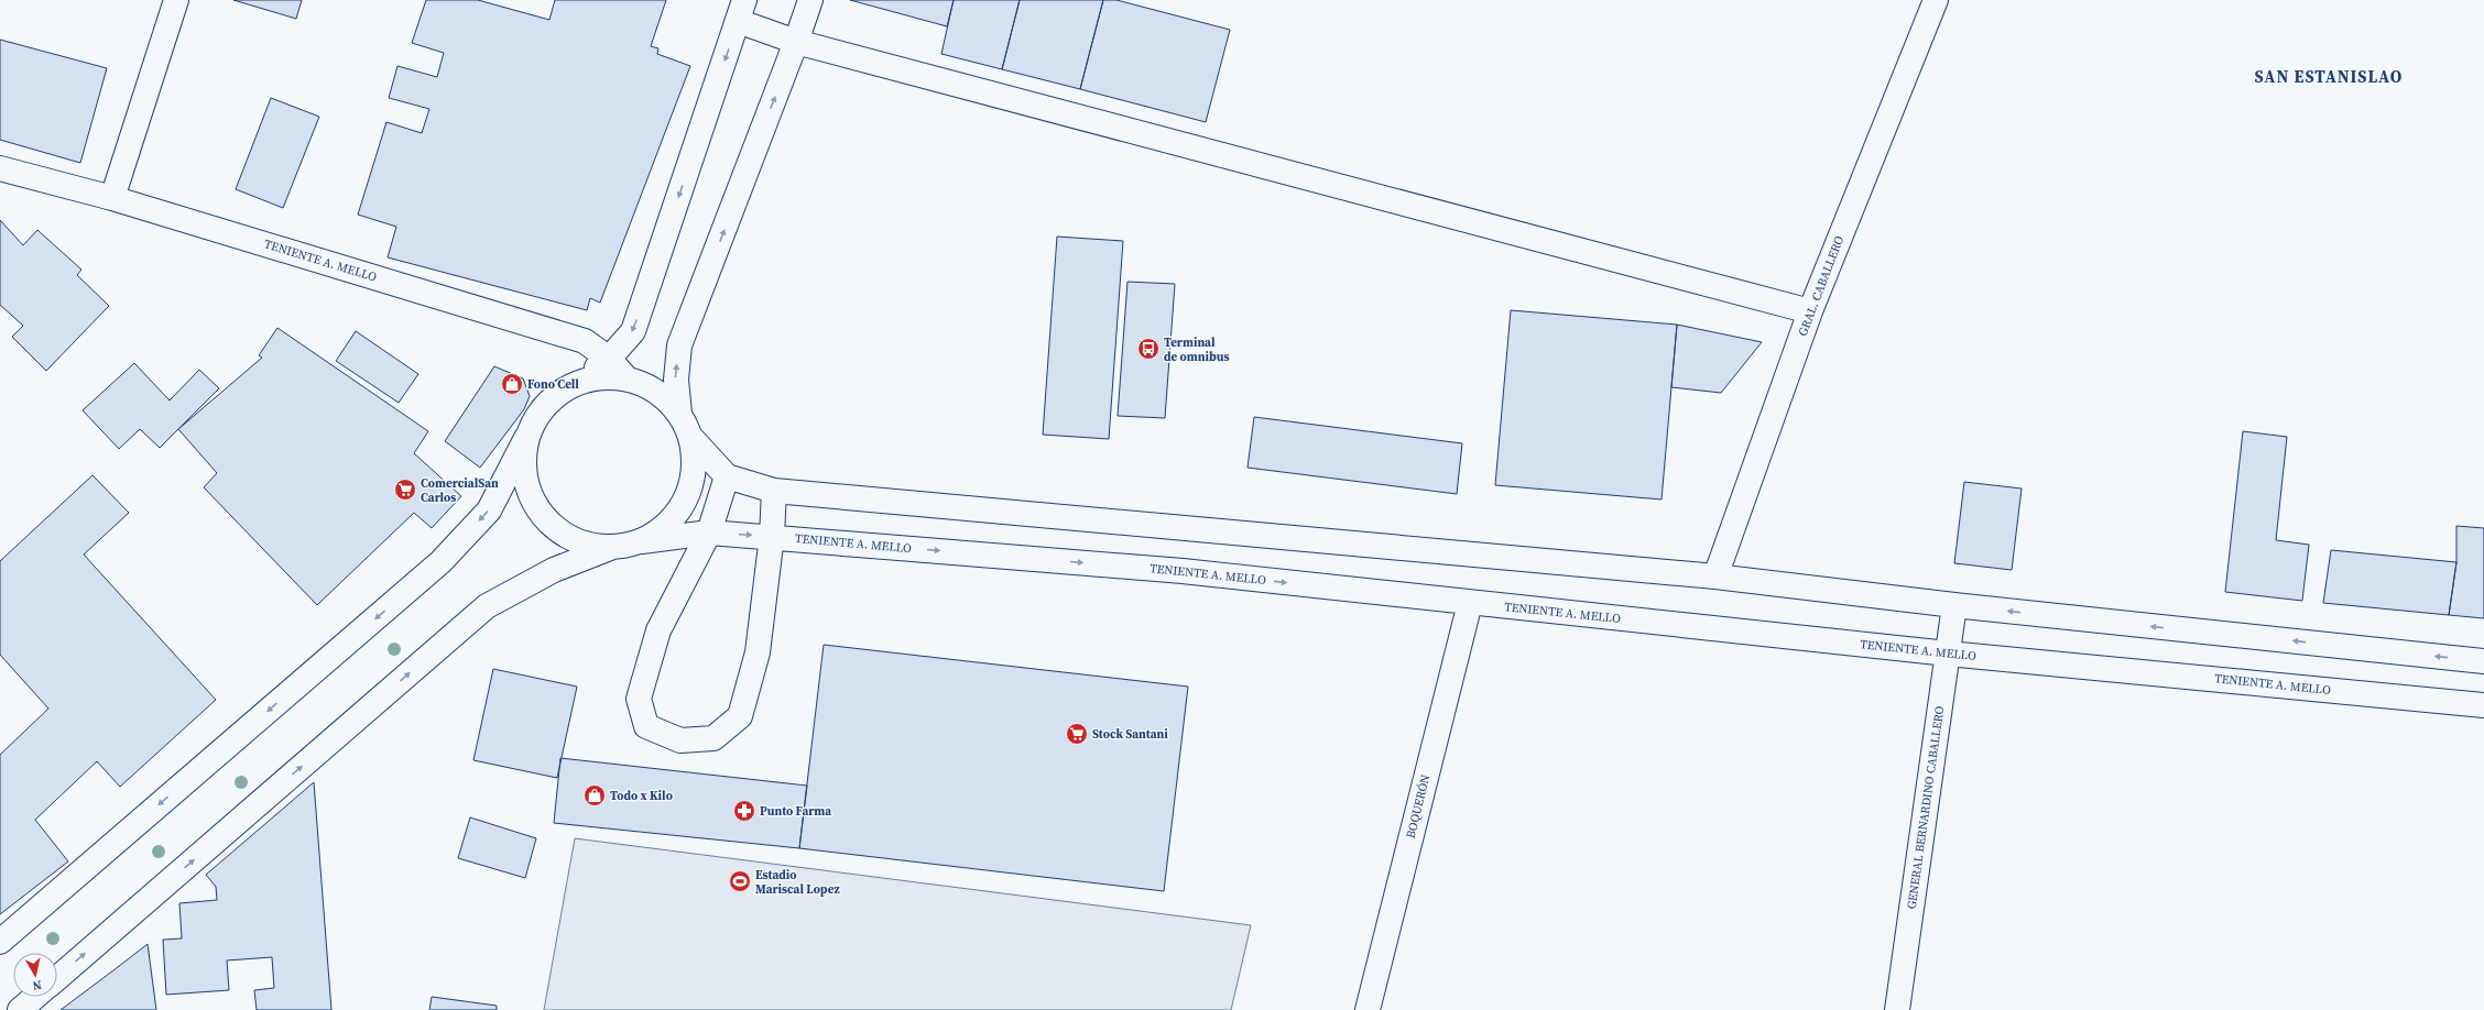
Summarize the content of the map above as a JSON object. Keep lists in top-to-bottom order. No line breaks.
{"streets":{"street":["TENIENTE A. MELLO","GRAL. CABALLERO","BOQUERÓN","GENERAL BERNARDINO CABALLERO"]},"crossings":[["TENIENTE A. MELLO","BOQUERÓN"],["TENIENTE A. MELLO","GENERAL BERNARDINO CABALLERO"]],"districts":["SAN ESTANISLAO"],"places":{"bus stop":["Terminal de omnibus"],"shop":["Fono Cell","Todo x Kilo"],"supermarket":["ComercialSan Carlos","Stock Santani"],"pharmacy":["Punto Farma"],"sports":["Estadio Mariscal Lopez"]},"north":"bottom"}
